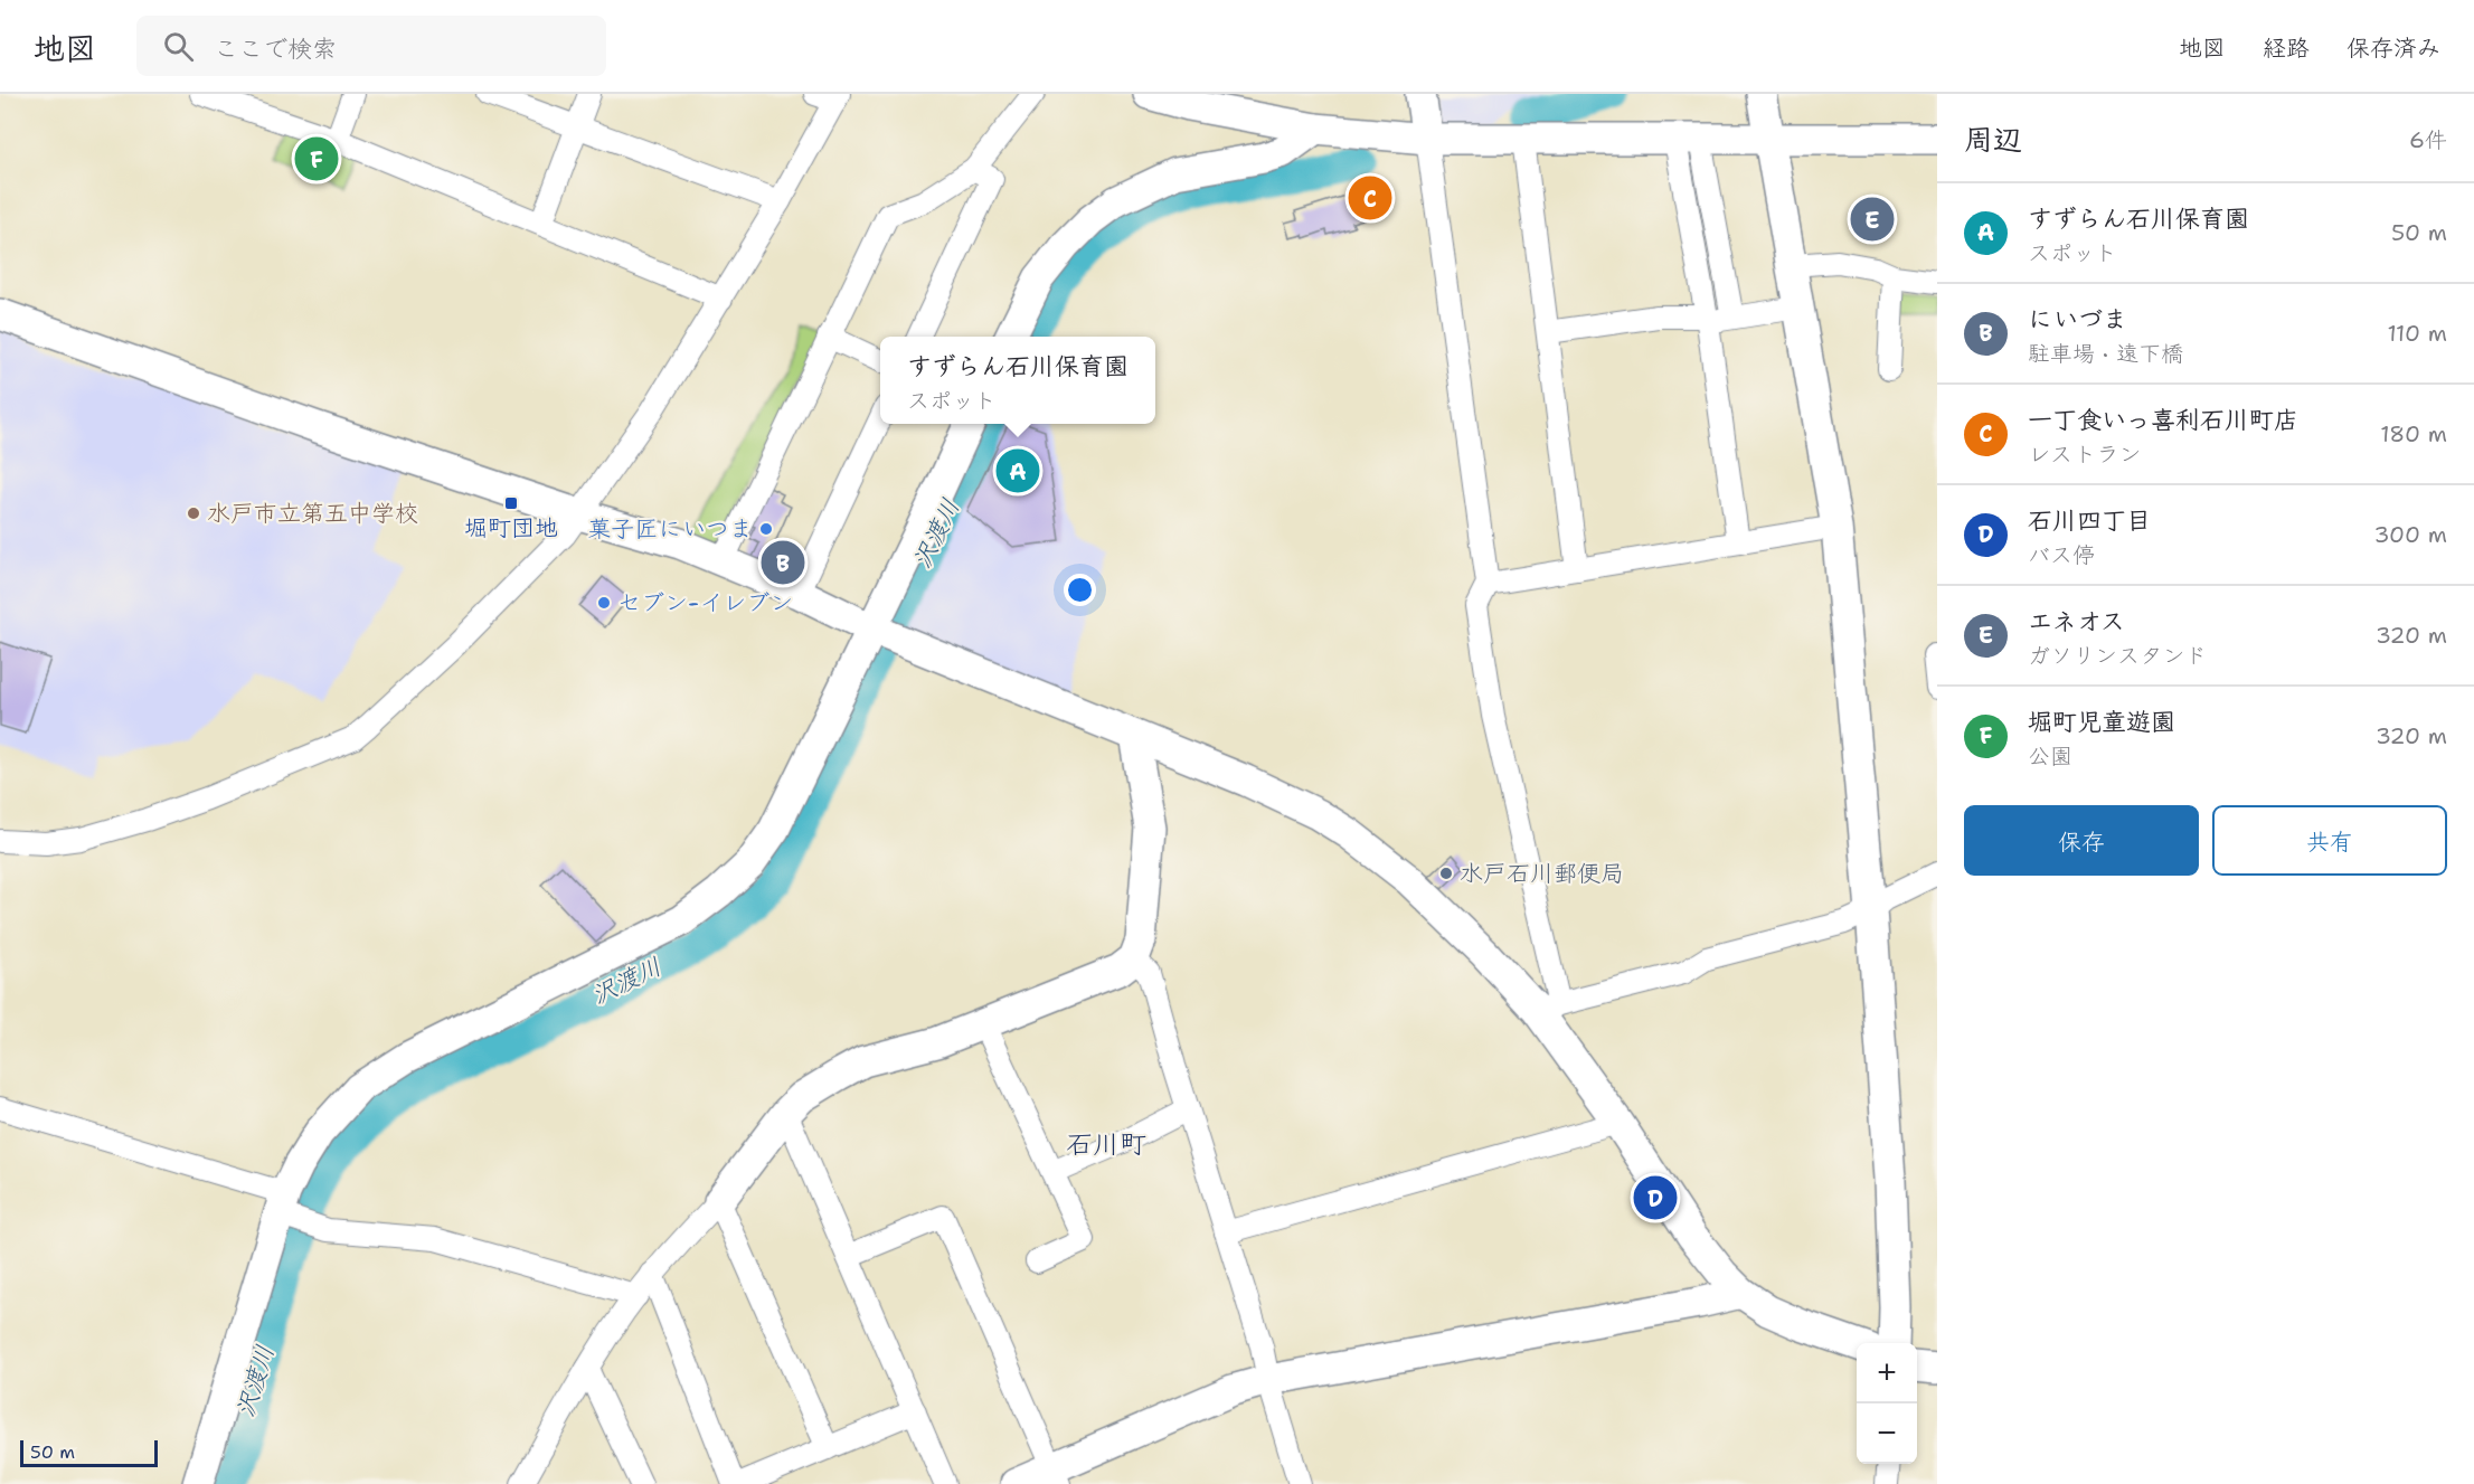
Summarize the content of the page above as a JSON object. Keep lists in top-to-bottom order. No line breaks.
{"districts":["石川町"],"water":["沢渡川"],"places":{"transit":["堀町団地"],"other":["水戸市立第五中学校","菓子匠にいつま","セブン-イレブン","水戸石川郵便局"]},"scale_bar":"50 m","page":{"header":"地図","search":"ここで検索","nav":["地図","経路","保存済み"],"heading":["周辺","6件"],"pins":["F","C","E","A","B","D"],"list":[{"mark":"A","name":"すずらん石川保育園","note":"スポット","value":"50 m"},{"mark":"B","name":"にいづま","note":"駐車場 · 遠下橋","value":"110 m"},{"mark":"C","name":"一丁食いっ喜利石川町店","note":"レストラン","value":"180 m"},{"mark":"D","name":"石川四丁目","note":"バス停","value":"300 m"},{"mark":"E","name":"エネオス","note":"ガソリンスタンド","value":"320 m"},{"mark":"F","name":"堀町児童遊園","note":"公園","value":"320 m"}],"popup":["すずらん石川保育園","スポット"],"buttons":["保存","共有"],"map_buttons":["+","−"],"scale":"50 m"}}
